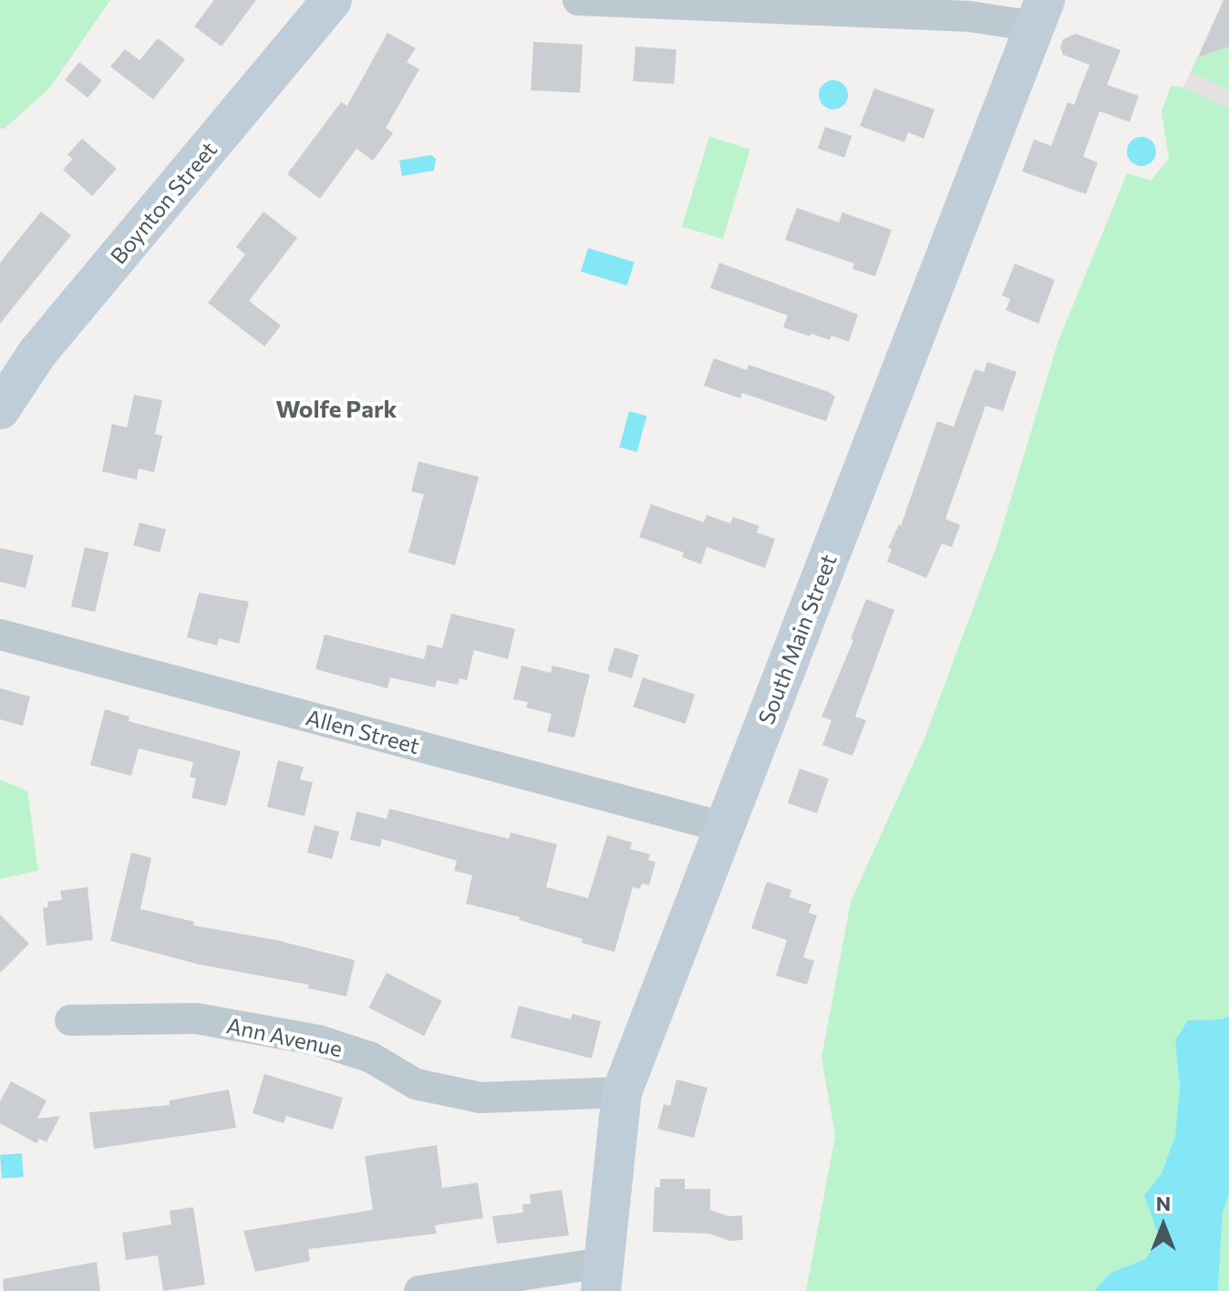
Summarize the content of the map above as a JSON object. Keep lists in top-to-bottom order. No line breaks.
{"streets":{"main road":["Boynton Street","South Main Street"],"street":["Allen Street","Ann Avenue"]},"crossings":[["South Main Street","Allen Street"],["South Main Street","Ann Avenue"]],"districts":["Wolfe Park"],"north":"top"}
